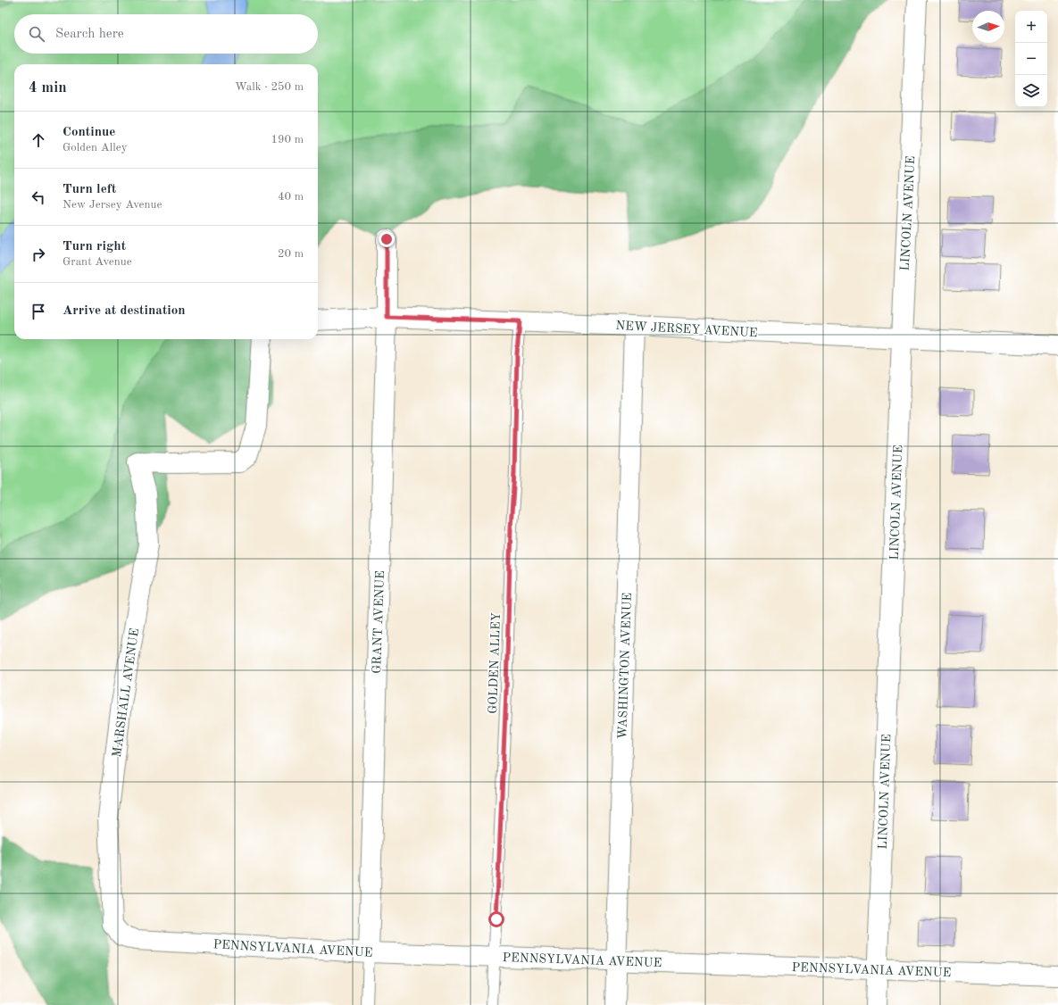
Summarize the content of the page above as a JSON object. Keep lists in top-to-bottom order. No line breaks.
{"streets":{"street":["LINCOLN AVENUE","NEW JERSEY AVENUE","GRANT AVENUE","WASHINGTON AVENUE","MARSHALL AVENUE","PENNSYLVANIA AVENUE"],"lane":["GOLDEN ALLEY"]},"crossings":[["LINCOLN AVENUE","NEW JERSEY AVENUE"],["LINCOLN AVENUE","PENNSYLVANIA AVENUE"],["NEW JERSEY AVENUE","GRANT AVENUE"],["NEW JERSEY AVENUE","GOLDEN ALLEY"],["NEW JERSEY AVENUE","WASHINGTON AVENUE"],["GRANT AVENUE","PENNSYLVANIA AVENUE"],["GOLDEN ALLEY","PENNSYLVANIA AVENUE"],["WASHINGTON AVENUE","PENNSYLVANIA AVENUE"],["MARSHALL AVENUE","PENNSYLVANIA AVENUE"]],"north":"right","page":{"map_buttons":["+","−"],"search":"Search here","heading":["4 min","Walk · 250 m"],"list":[["Continue","Golden Alley","190 m"],["Turn left","New Jersey Avenue","40 m"],["Turn right","Grant Avenue","20 m"],"Arrive at destination"]}}
